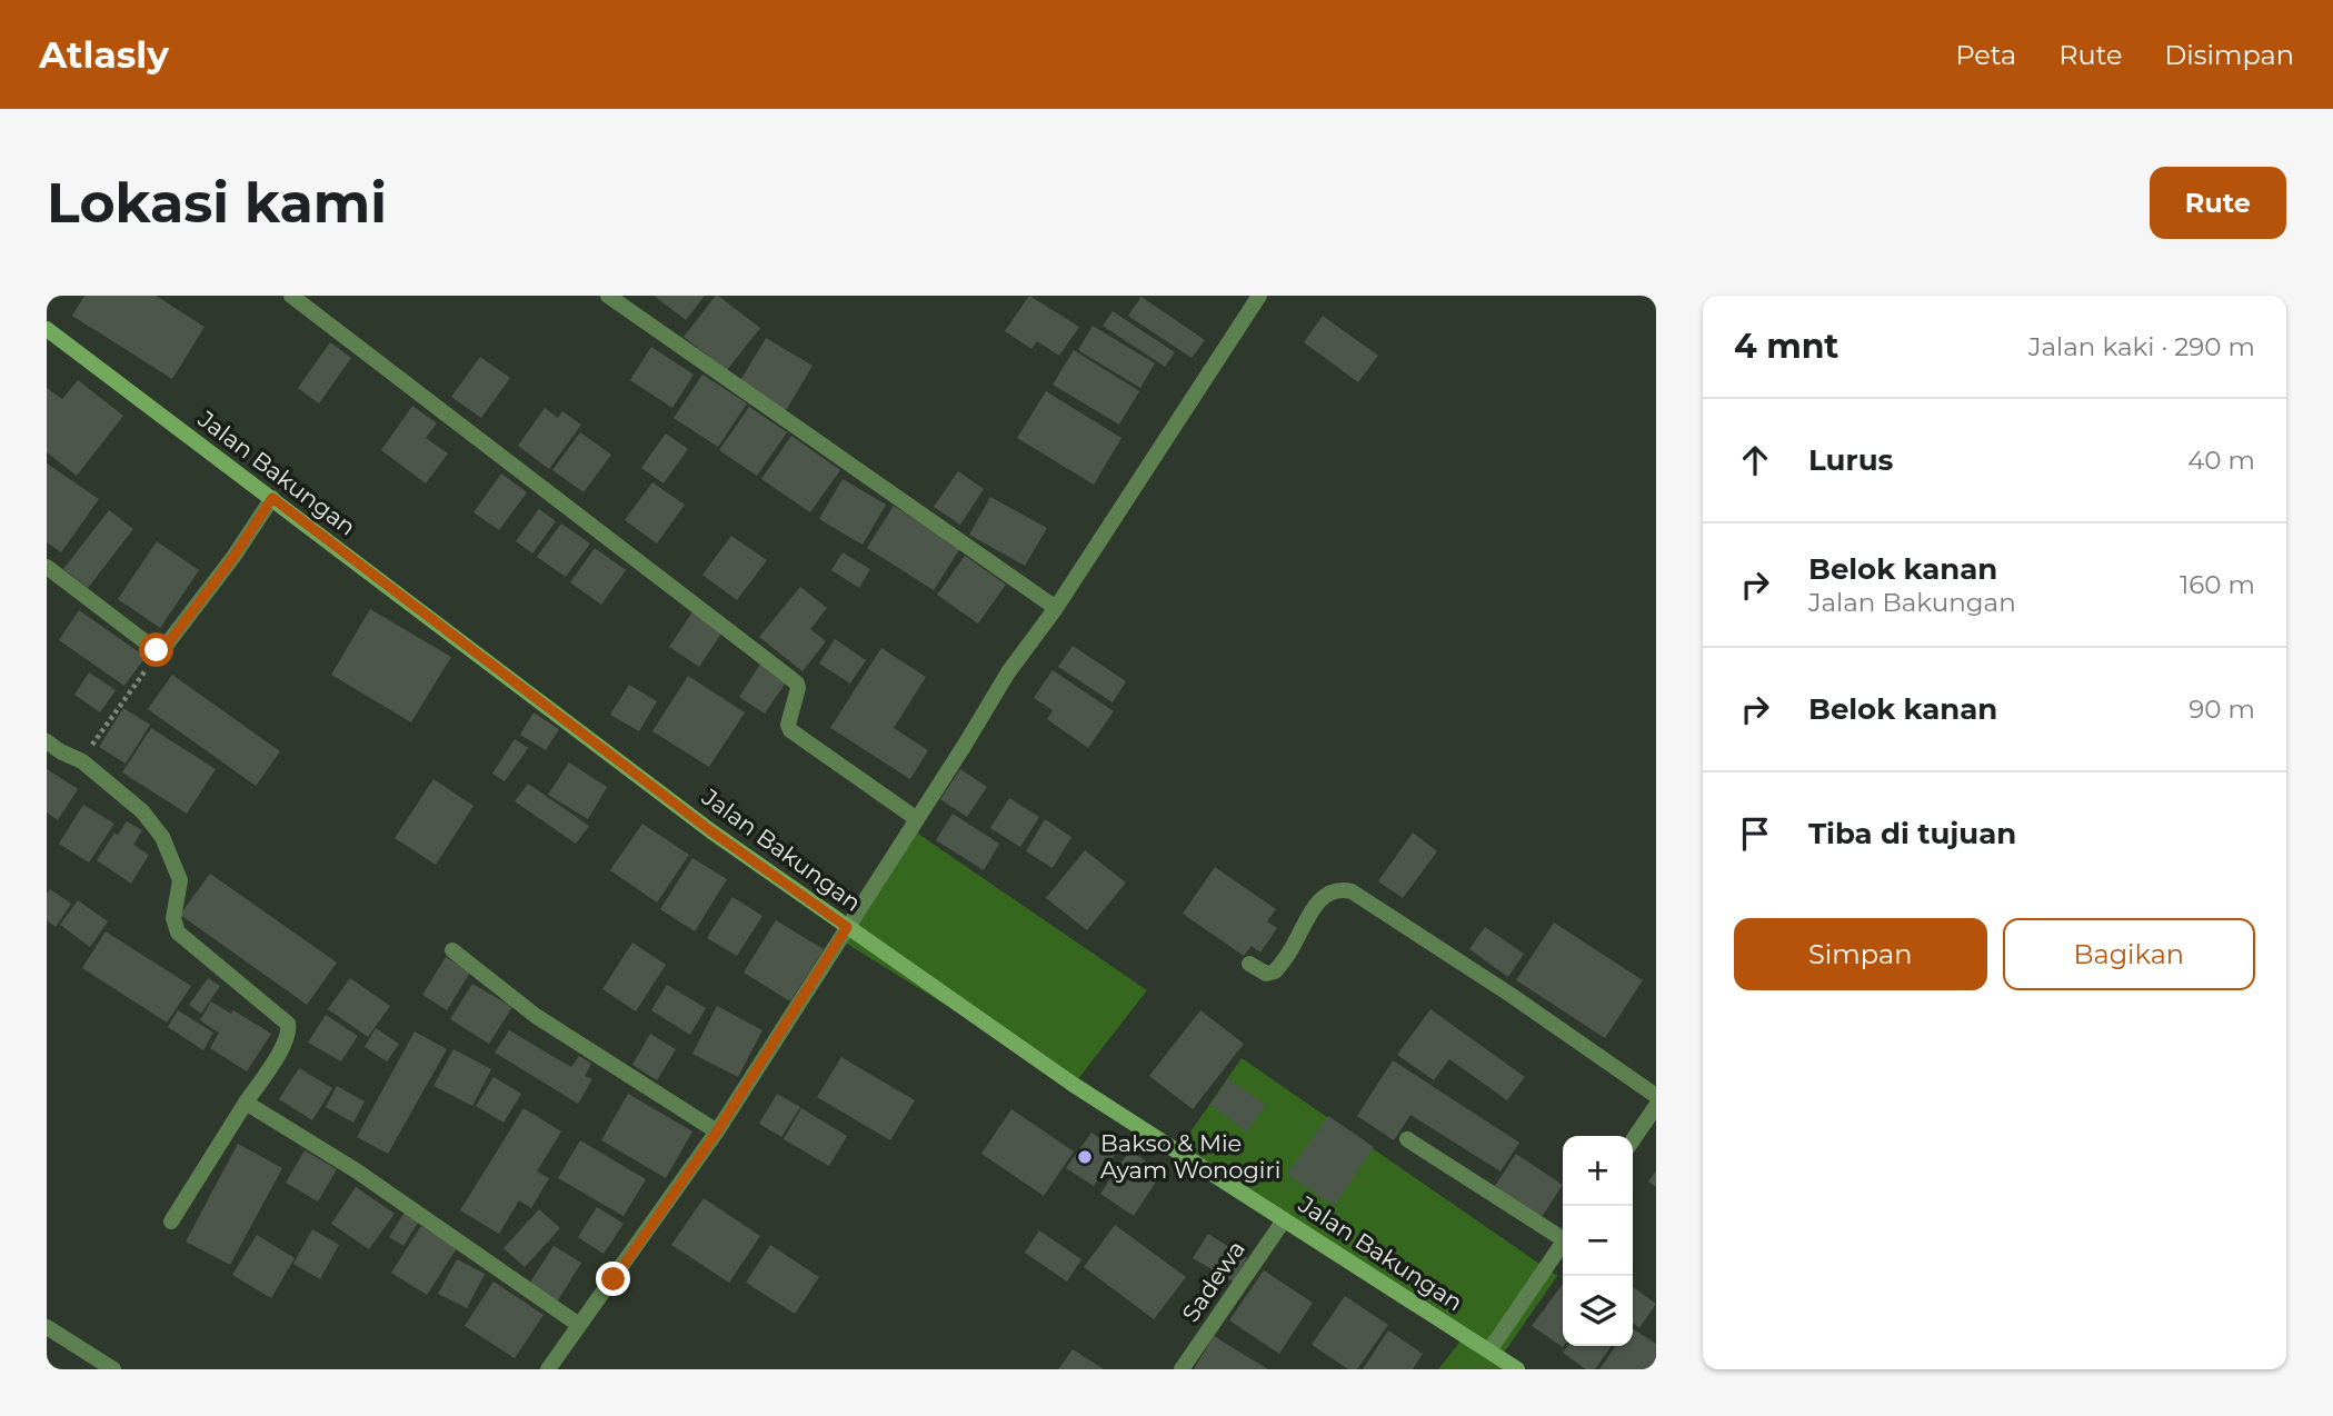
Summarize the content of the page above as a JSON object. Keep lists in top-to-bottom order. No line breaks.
{"streets":{"street":["Jalan Bakungan","Sadewa"]},"crossings":[["Jalan Bakungan","Sadewa"]],"places":["Bakso & Mie Ayam Wonogiri"],"page":{"header":"Atlasly","nav":["Peta","Rute","Disimpan"],"buttons":["Rute",["Simpan","Bagikan"]],"title":"Lokasi kami","heading":["4 mnt","Jalan kaki · 290 m"],"list":[["Lurus","40 m"],["Belok kanan","Jalan Bakungan","160 m"],["Belok kanan","90 m"],"Tiba di tujuan"],"map_buttons":["+","−"]}}
